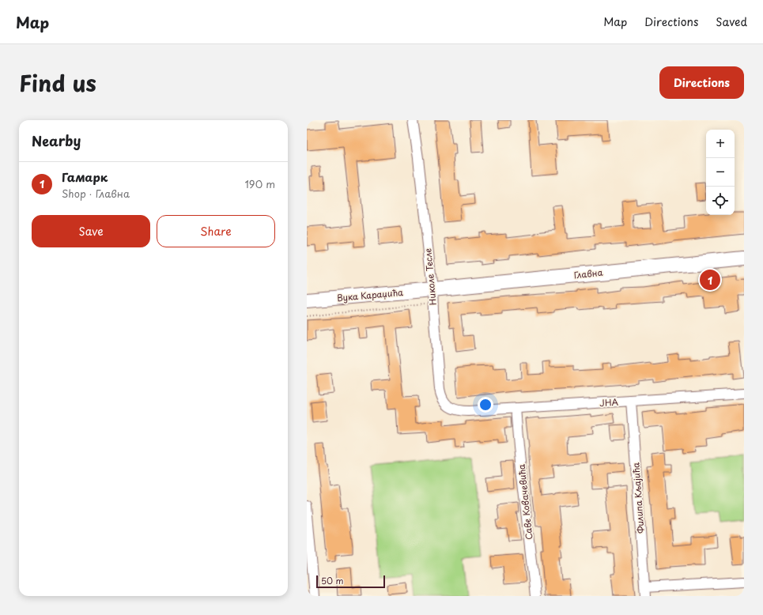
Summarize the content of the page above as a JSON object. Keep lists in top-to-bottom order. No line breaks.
{"streets":{"main road":["Главна","Вука Караџића"],"street":["Николе Тесле","ЈНА","Филипа Кљајића","Саве Ковачевића"]},"crossings":[["Главна","Николе Тесле"],["Главна","Вука Караџића"],["Николе Тесле","Вука Караџића"],["Николе Тесле","ЈНА"],["ЈНА","Филипа Кљајића"],["ЈНА","Саве Ковачевића"]],"scale_bar":"50 m","page":{"header":"Map","nav":["Map","Directions","Saved"],"title":"Find us","buttons":["Directions",["Save","Share"]],"heading":"Nearby","map_buttons":["+","−"],"list":[{"mark":"1","name":"Гамарк","note":"Shop · Главна","value":"190 m"}],"pins":"1","scale":"50 m"}}
